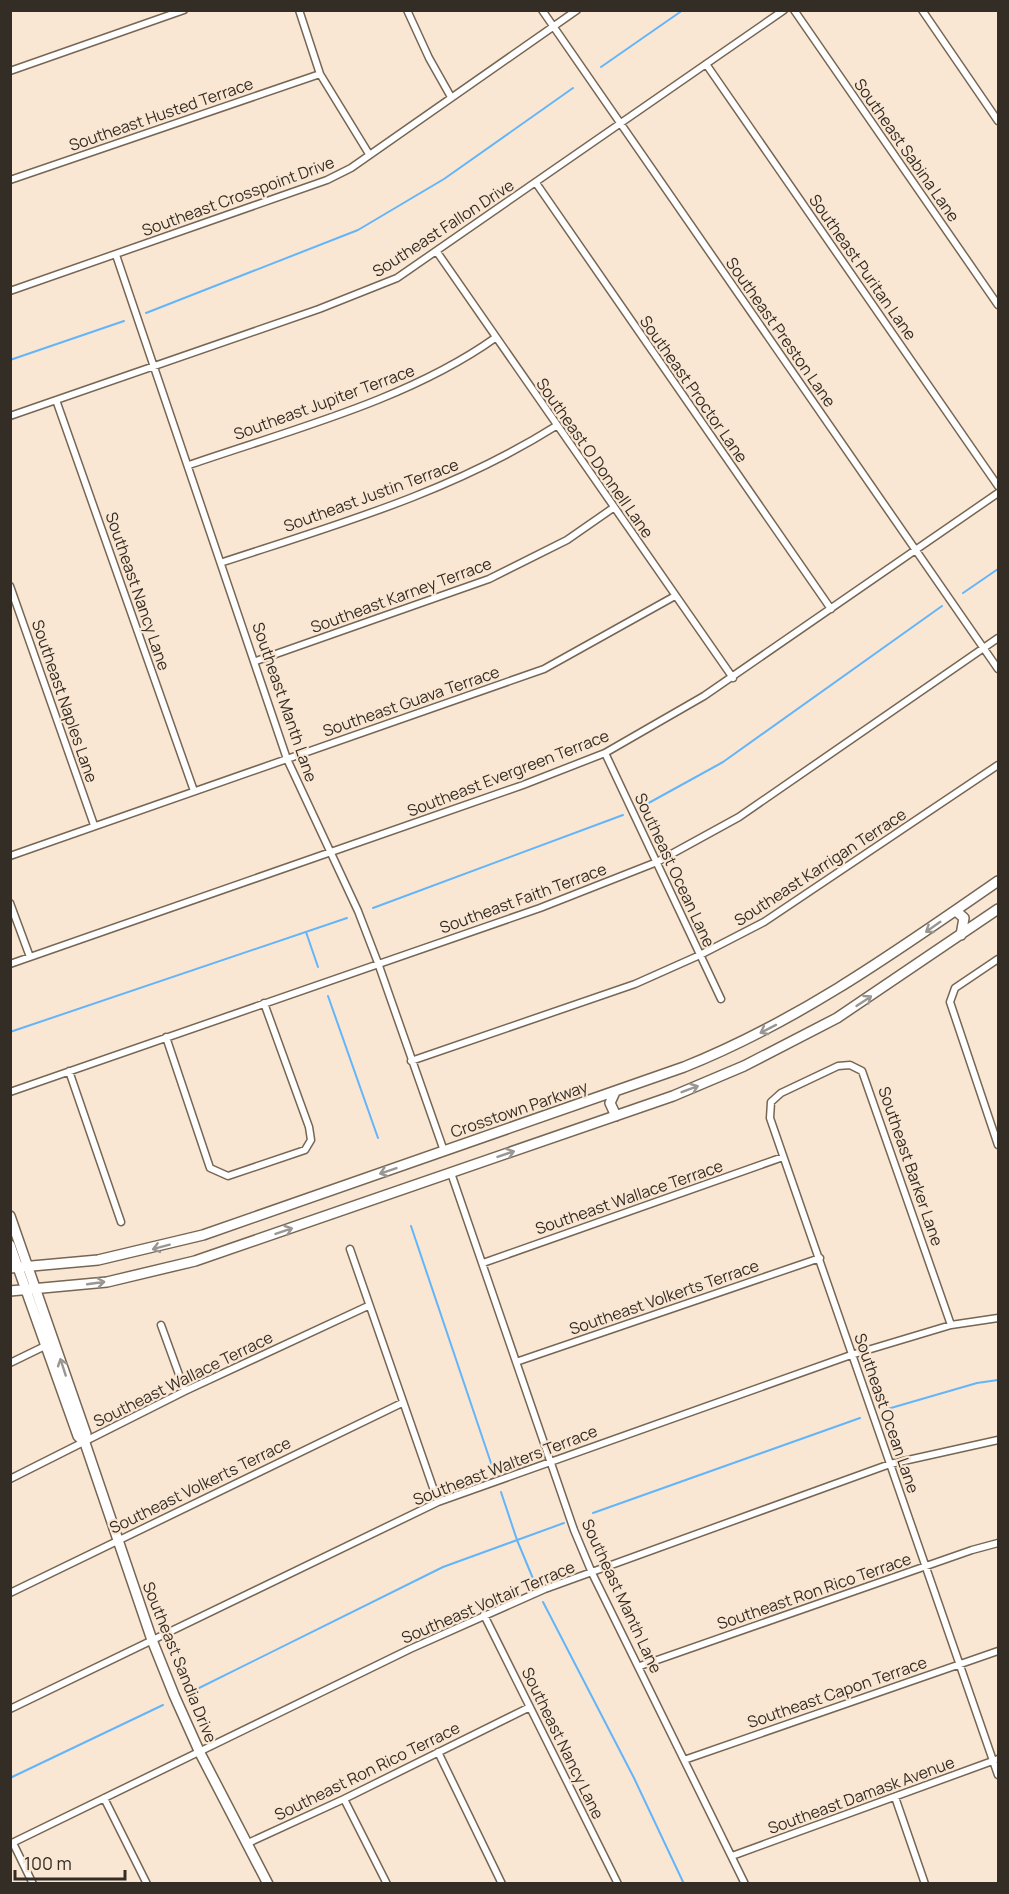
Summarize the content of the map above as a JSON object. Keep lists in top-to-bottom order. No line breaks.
{"streets":{"main road":["Crosstown Parkway","Southeast Sandia Drive"],"street":["Southeast Husted Terrace","Southeast Sabina Lane","Southeast Crosspoint Drive","Southeast Fallon Drive","Southeast Puritan Lane","Southeast Preston Lane","Southeast Proctor Lane","Southeast Jupiter Terrace","Southeast O Donnell Lane","Southeast Justin Terrace","Southeast Nancy Lane","Southeast Karney Terrace","Southeast Naples Lane","Southeast Guava Terrace","Southeast Manth Lane","Southeast Evergreen Terrace","Southeast Karrigan Terrace","Southeast Ocean Lane","Southeast Faith Terrace","Southeast Barker Lane","Southeast Wallace Terrace","Southeast Volkerts Terrace","Southeast Walters Terrace","Southeast Ron Rico Terrace","Southeast Voltair Terrace","Southeast Capon Terrace","Southeast Damask Avenue"]},"crossings":[["Southeast Crosspoint Drive","Southeast Preston Lane"],["Southeast Crosspoint Drive","Southeast Manth Lane"],["Southeast Fallon Drive","Southeast Puritan Lane"],["Southeast Fallon Drive","Southeast Preston Lane"],["Southeast Fallon Drive","Southeast Proctor Lane"],["Southeast Fallon Drive","Southeast O Donnell Lane"],["Southeast Fallon Drive","Southeast Nancy Lane"],["Southeast Fallon Drive","Southeast Manth Lane"],["Southeast Preston Lane","Southeast Evergreen Terrace"],["Southeast Preston Lane","Southeast Faith Terrace"],["Southeast Proctor Lane","Southeast Evergreen Terrace"],["Southeast Jupiter Terrace","Southeast O Donnell Lane"],["Southeast Jupiter Terrace","Southeast Manth Lane"],["Southeast O Donnell Lane","Southeast Justin Terrace"],["Southeast O Donnell Lane","Southeast Karney Terrace"],["Southeast O Donnell Lane","Southeast Guava Terrace"],["Southeast O Donnell Lane","Southeast Evergreen Terrace"],["Southeast Justin Terrace","Southeast Manth Lane"],["Southeast Nancy Lane","Southeast Guava Terrace"],["Southeast Nancy Lane","Southeast Ron Rico Terrace"],["Southeast Nancy Lane","Southeast Voltair Terrace"],["Southeast Karney Terrace","Southeast Manth Lane"],["Southeast Naples Lane","Southeast Guava Terrace"],["Southeast Guava Terrace","Southeast Manth Lane"],["Southeast Manth Lane","Southeast Evergreen Terrace"],["Southeast Manth Lane","Southeast Karrigan Terrace"],["Southeast Manth Lane","Southeast Faith Terrace"],["Southeast Manth Lane","Crosstown Parkway"],["Southeast Manth Lane","Southeast Wallace Terrace"],["Southeast Manth Lane","Southeast Volkerts Terrace"],["Southeast Manth Lane","Southeast Walters Terrace"],["Southeast Manth Lane","Southeast Ron Rico Terrace"],["Southeast Manth Lane","Southeast Voltair Terrace"],["Southeast Manth Lane","Southeast Capon Terrace"],["Southeast Manth Lane","Southeast Damask Avenue"],["Southeast Evergreen Terrace","Southeast Ocean Lane"],["Southeast Karrigan Terrace","Southeast Ocean Lane"],["Southeast Ocean Lane","Southeast Faith Terrace"],["Southeast Ocean Lane","Southeast Barker Lane"],["Southeast Ocean Lane","Southeast Wallace Terrace"],["Southeast Ocean Lane","Southeast Volkerts Terrace"],["Southeast Ocean Lane","Southeast Walters Terrace"],["Southeast Ocean Lane","Southeast Ron Rico Terrace"],["Southeast Ocean Lane","Southeast Voltair Terrace"],["Southeast Ocean Lane","Southeast Capon Terrace"],["Southeast Ocean Lane","Southeast Damask Avenue"],["Crosstown Parkway","Southeast Sandia Drive"],["Southeast Barker Lane","Southeast Walters Terrace"],["Southeast Wallace Terrace","Southeast Sandia Drive"],["Southeast Volkerts Terrace","Southeast Sandia Drive"],["Southeast Walters Terrace","Southeast Sandia Drive"],["Southeast Ron Rico Terrace","Southeast Sandia Drive"],["Southeast Voltair Terrace","Southeast Sandia Drive"]],"scale_bar":"100 m"}
